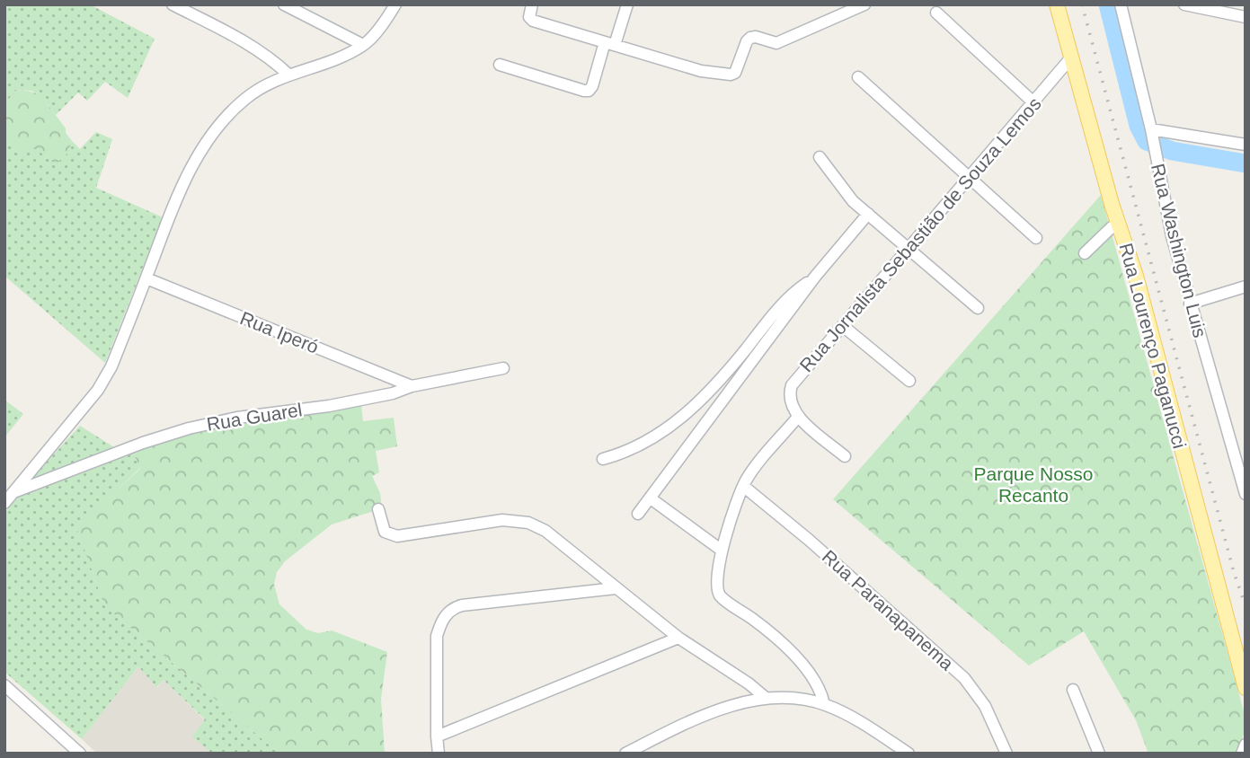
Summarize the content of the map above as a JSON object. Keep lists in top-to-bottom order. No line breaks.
{"streets":{"main road":["Rua Lourenço Paganucci"],"street":["Rua Jornalista Sebastião de Souza Lemos","Rua Washington Luis","Rua Iperó","Rua Guarel","Rua Paranapanema"]},"crossings":[["Rua Jornalista Sebastião de Souza Lemos","Rua Lourenço Paganucci"],["Rua Iperó","Rua Guarel"]],"parks":["Parque Nosso Recanto"]}
